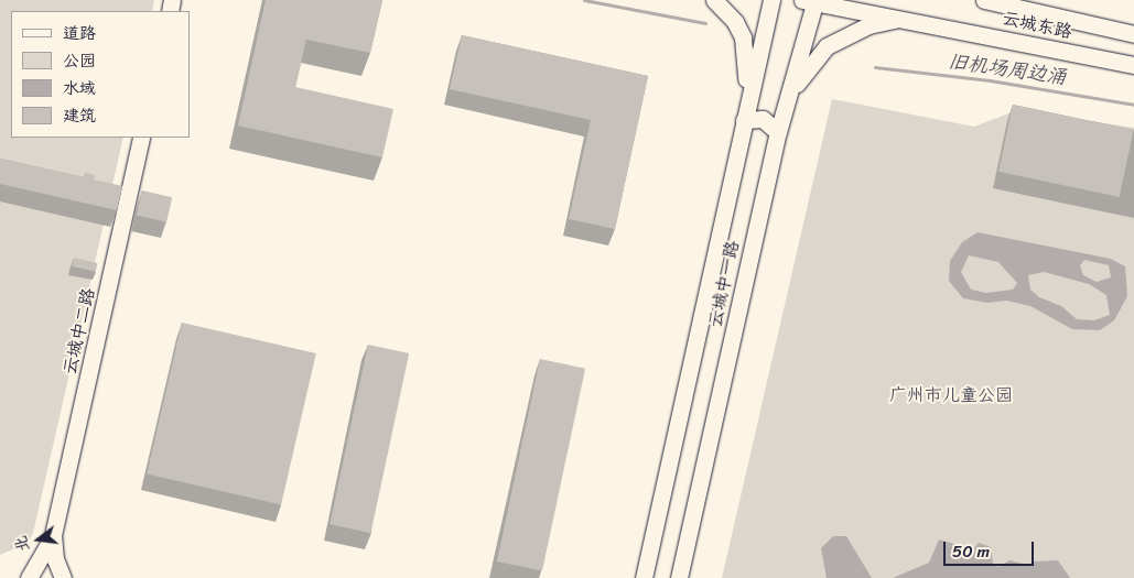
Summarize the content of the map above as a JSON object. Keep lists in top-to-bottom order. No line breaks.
{"streets":{"main road":["云城东路","云城中一路","云城中二路"]},"crossings":[["云城东路","云城中一路"]],"water":["旧机场周边涌"],"parks":["广州市儿童公园"],"legend":["道路","公园","水域","建筑"],"scale_bar":"50 m","north":"left"}
